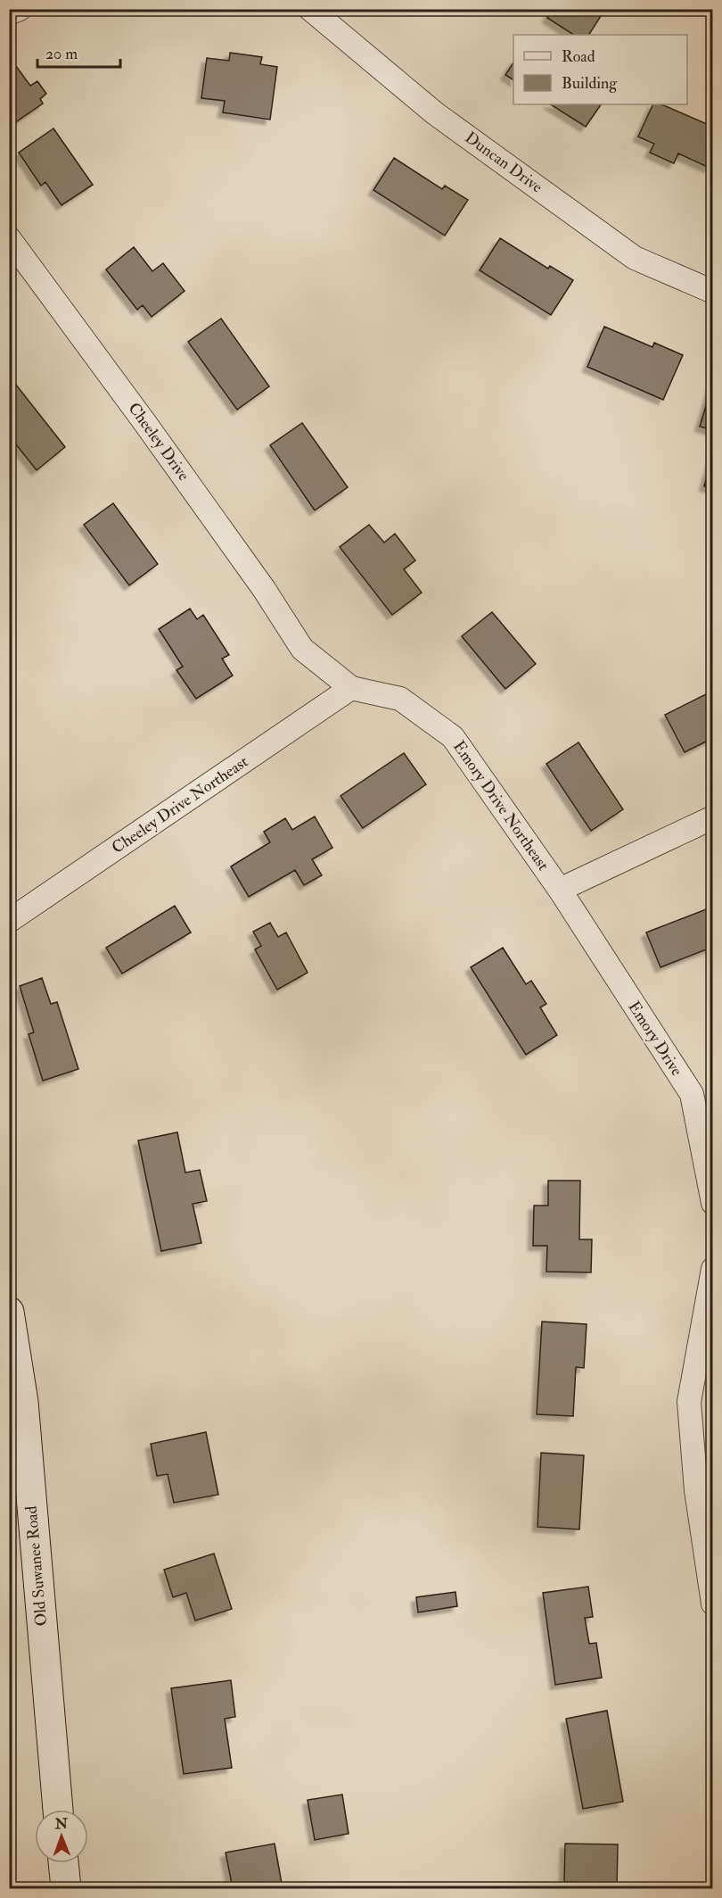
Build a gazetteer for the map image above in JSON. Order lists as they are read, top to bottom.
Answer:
{
  "streets": {
    "street": [
      "Duncan Drive",
      "Cheeley Drive",
      "Cheeley Drive Northeast",
      "Emory Drive Northeast",
      "Emory Drive",
      "Old Suwanee Road"
    ]
  },
  "crossings": [
    ["Cheeley Drive", "Cheeley Drive Northeast"],
    ["Cheeley Drive", "Emory Drive Northeast"],
    ["Cheeley Drive Northeast", "Emory Drive Northeast"],
    ["Emory Drive Northeast", "Emory Drive"]
  ],
  "legend": ["Road", "Building"],
  "scale_bar": "20 m",
  "north": "top"
}
